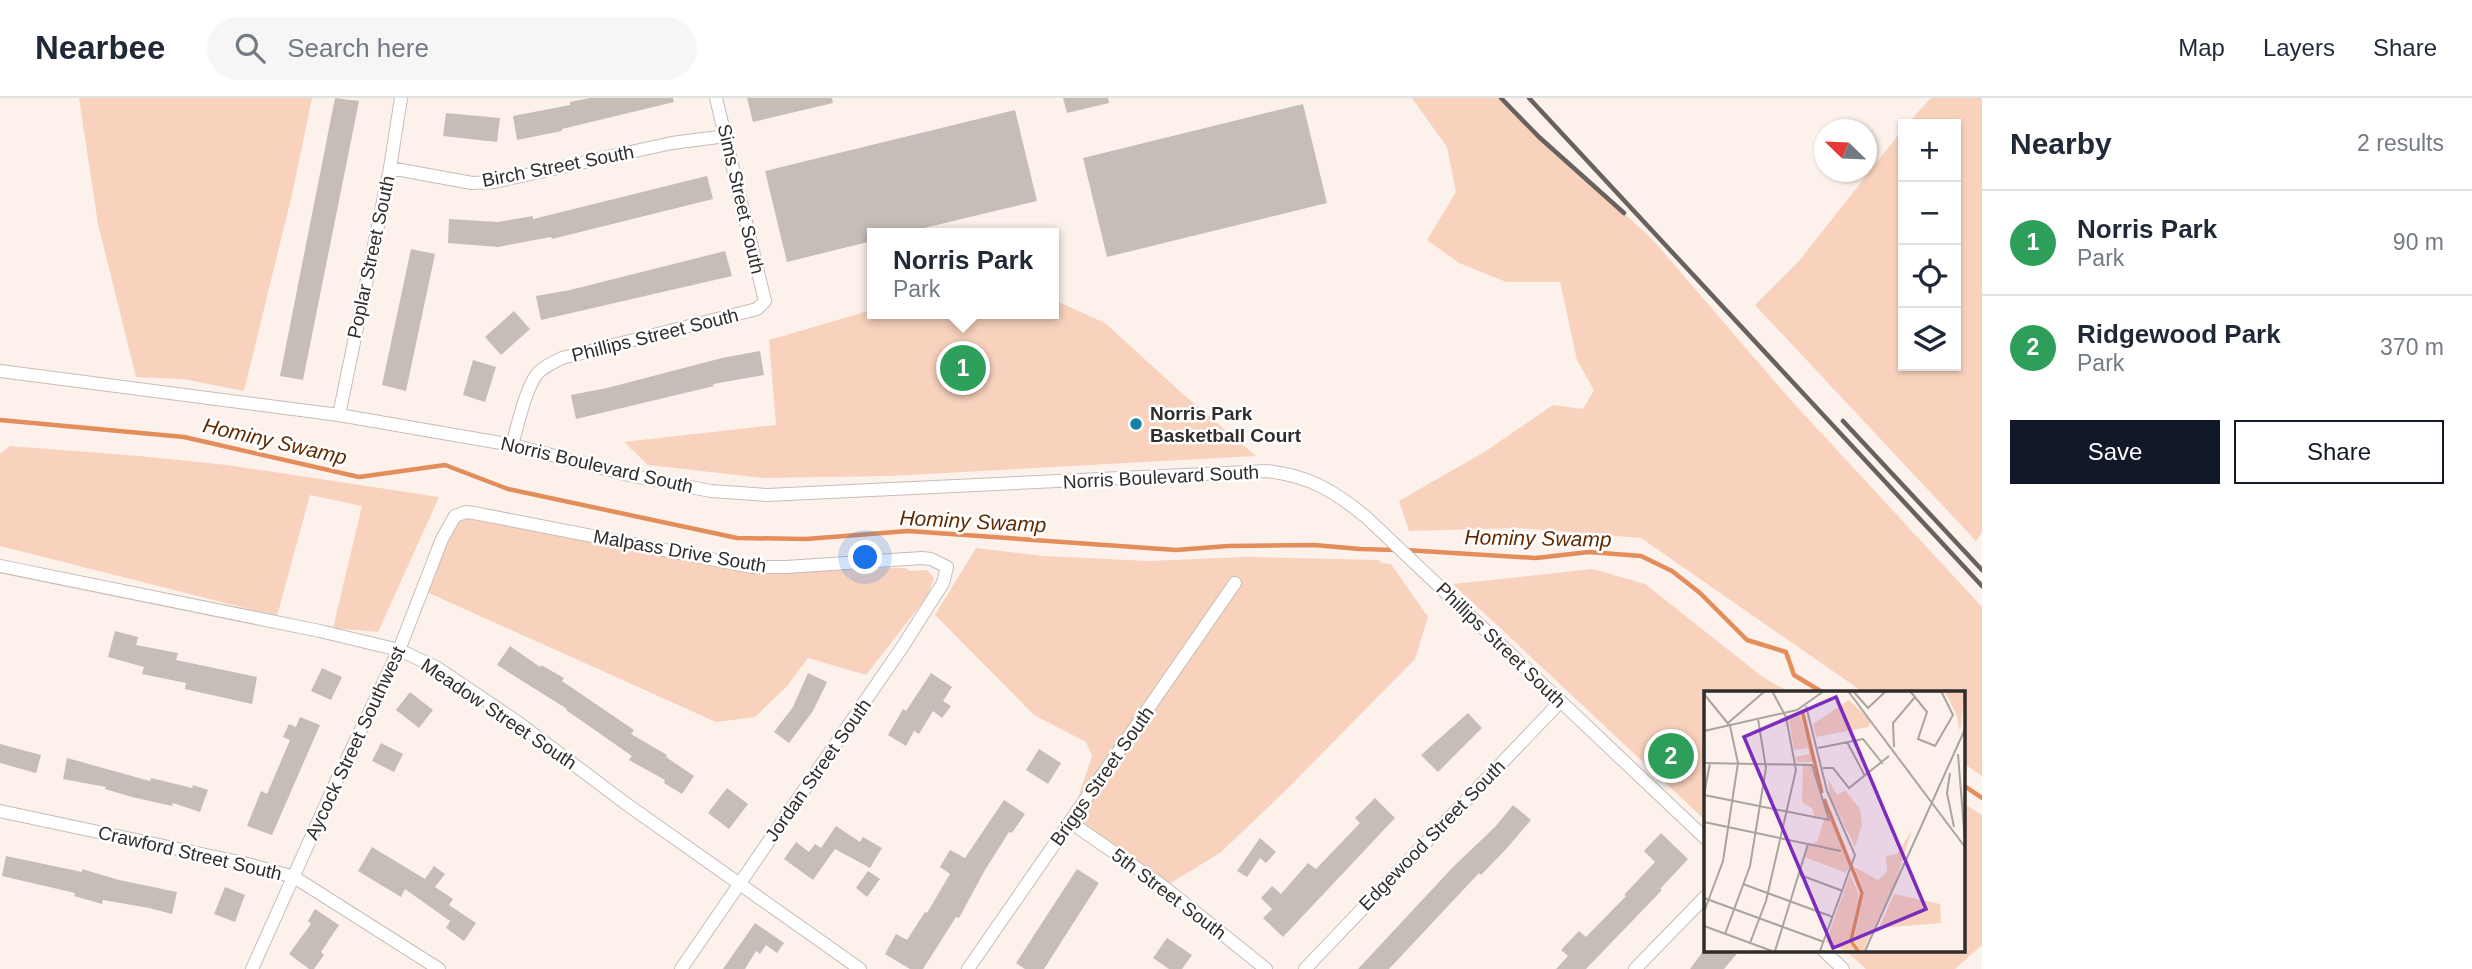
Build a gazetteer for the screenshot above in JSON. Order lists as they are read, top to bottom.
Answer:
{
  "streets": {
    "street": [
      "Birch Street South",
      "Sims Street South",
      "Poplar Street South",
      "Phillips Street South",
      "Norris Boulevard South",
      "Malpass Drive South",
      "Meadow Street South",
      "Aycock Street Southwest",
      "Jordan Street South",
      "Briggs Street South",
      "Edgewood Street South",
      "Crawford Street South",
      "5th Street South"
    ]
  },
  "crossings": [
    ["Birch Street South", "Sims Street South"],
    ["Birch Street South", "Poplar Street South"],
    ["Sims Street South", "Phillips Street South"],
    ["Poplar Street South", "Norris Boulevard South"],
    ["Phillips Street South", "Norris Boulevard South"],
    ["Phillips Street South", "Edgewood Street South"],
    ["Malpass Drive South", "Aycock Street Southwest"],
    ["Malpass Drive South", "Jordan Street South"],
    ["Meadow Street South", "Aycock Street Southwest"],
    ["Meadow Street South", "Jordan Street South"],
    ["Aycock Street Southwest", "Crawford Street South"],
    ["Briggs Street South", "5th Street South"]
  ],
  "water": ["Hominy Swamp"],
  "places": ["Norris Park Basketball Court"],
  "north": "top left",
  "page": {
    "header": "Nearbee",
    "search": "Search here",
    "nav": ["Map", "Layers", "Share"],
    "heading": ["Nearby", "2 results"],
    "map_buttons": ["+", "−"],
    "list": [
      {
        "mark": "1",
        "name": "Norris Park",
        "note": "Park",
        "value": "90 m"
      },
      {
        "mark": "2",
        "name": "Ridgewood Park",
        "note": "Park",
        "value": "370 m"
      }
    ],
    "popup": ["Norris Park", "Park"],
    "pins": ["1", "2"],
    "buttons": ["Save", "Share"]
  }
}
